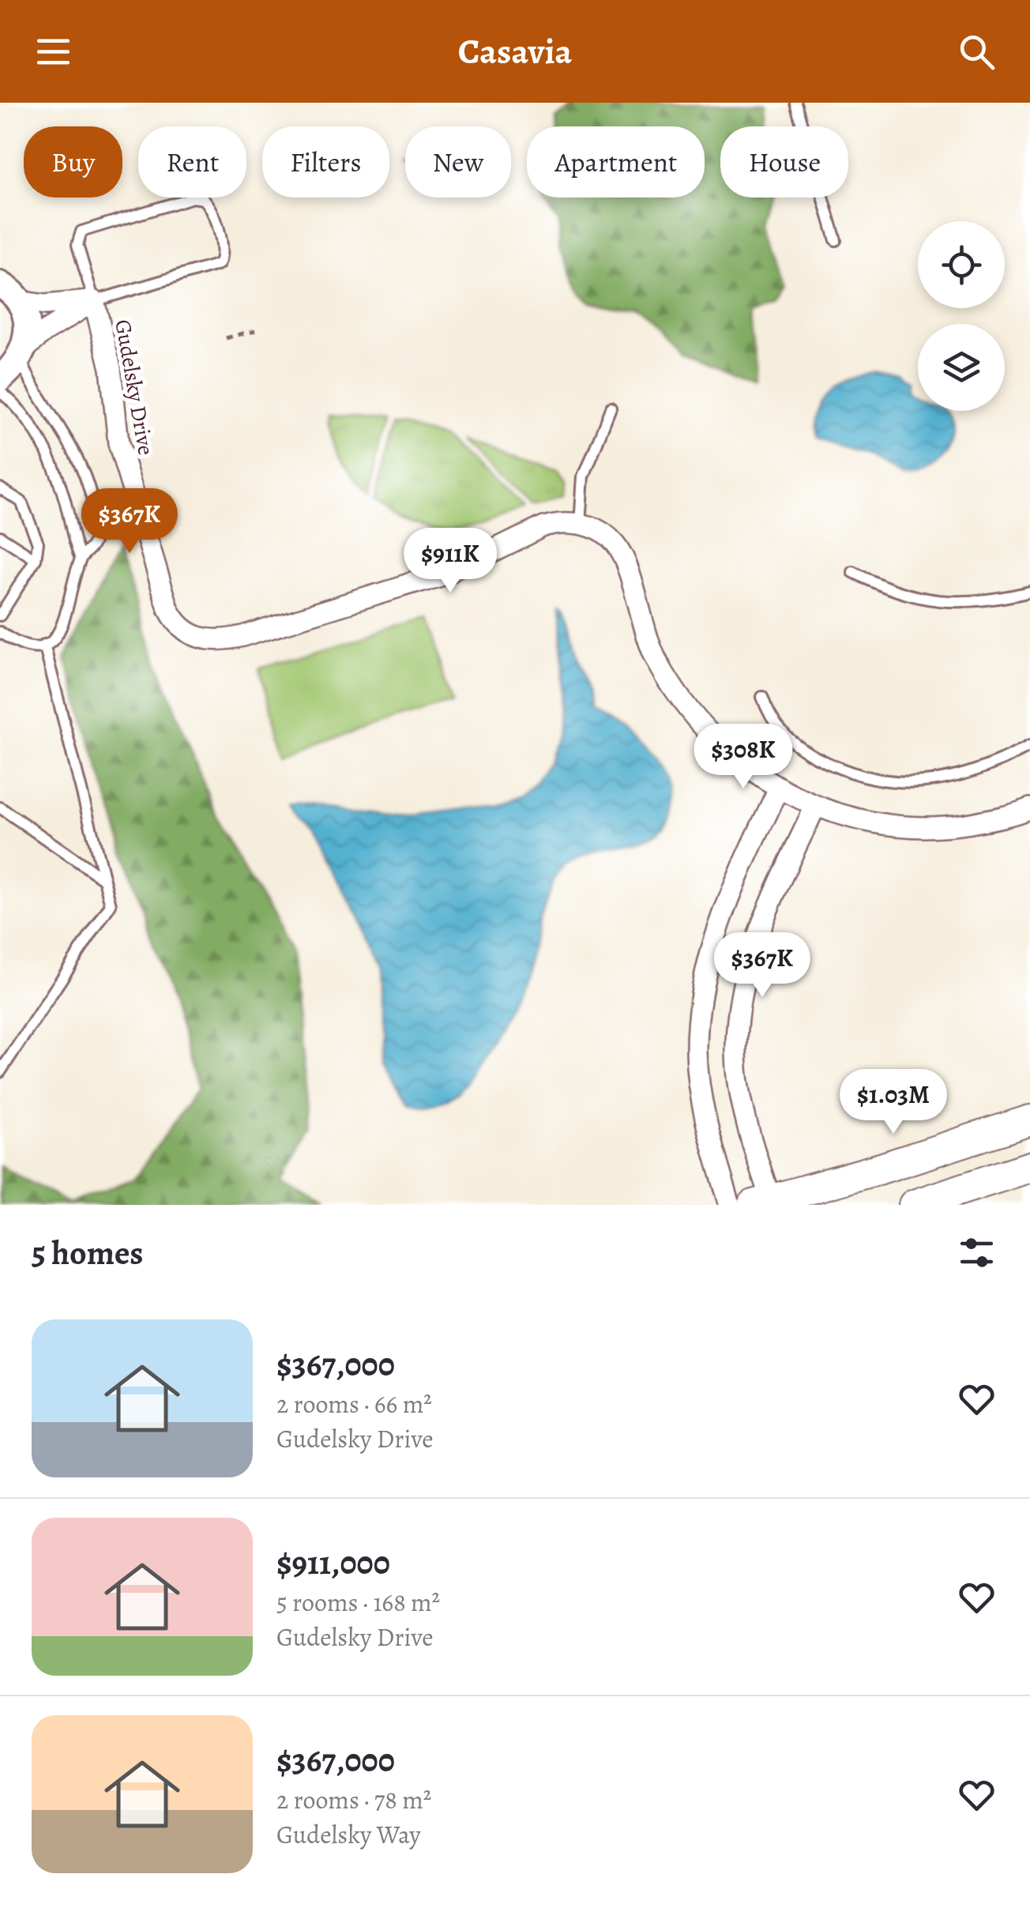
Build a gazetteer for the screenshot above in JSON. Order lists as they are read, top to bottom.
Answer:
{
  "streets": {
    "street": ["Gudelsky Drive"]
  },
  "page": {
    "header": "Casavia",
    "chip": [
      "Buy",
      "Rent",
      "Filters",
      "New",
      "Apartment",
      "House"
    ],
    "price": [
      "$367K",
      "$911K",
      "$308K",
      "$367K",
      "$1.03M"
    ],
    "heading": "5 homes",
    "list": [
      {
        "name": "$367,000",
        "note": "2 rooms · 66 m² · Gudelsky Drive"
      },
      {
        "name": "$911,000",
        "note": "5 rooms · 168 m² · Gudelsky Drive"
      },
      {
        "name": "$367,000",
        "note": "2 rooms · 78 m² · Gudelsky Way"
      }
    ]
  }
}
